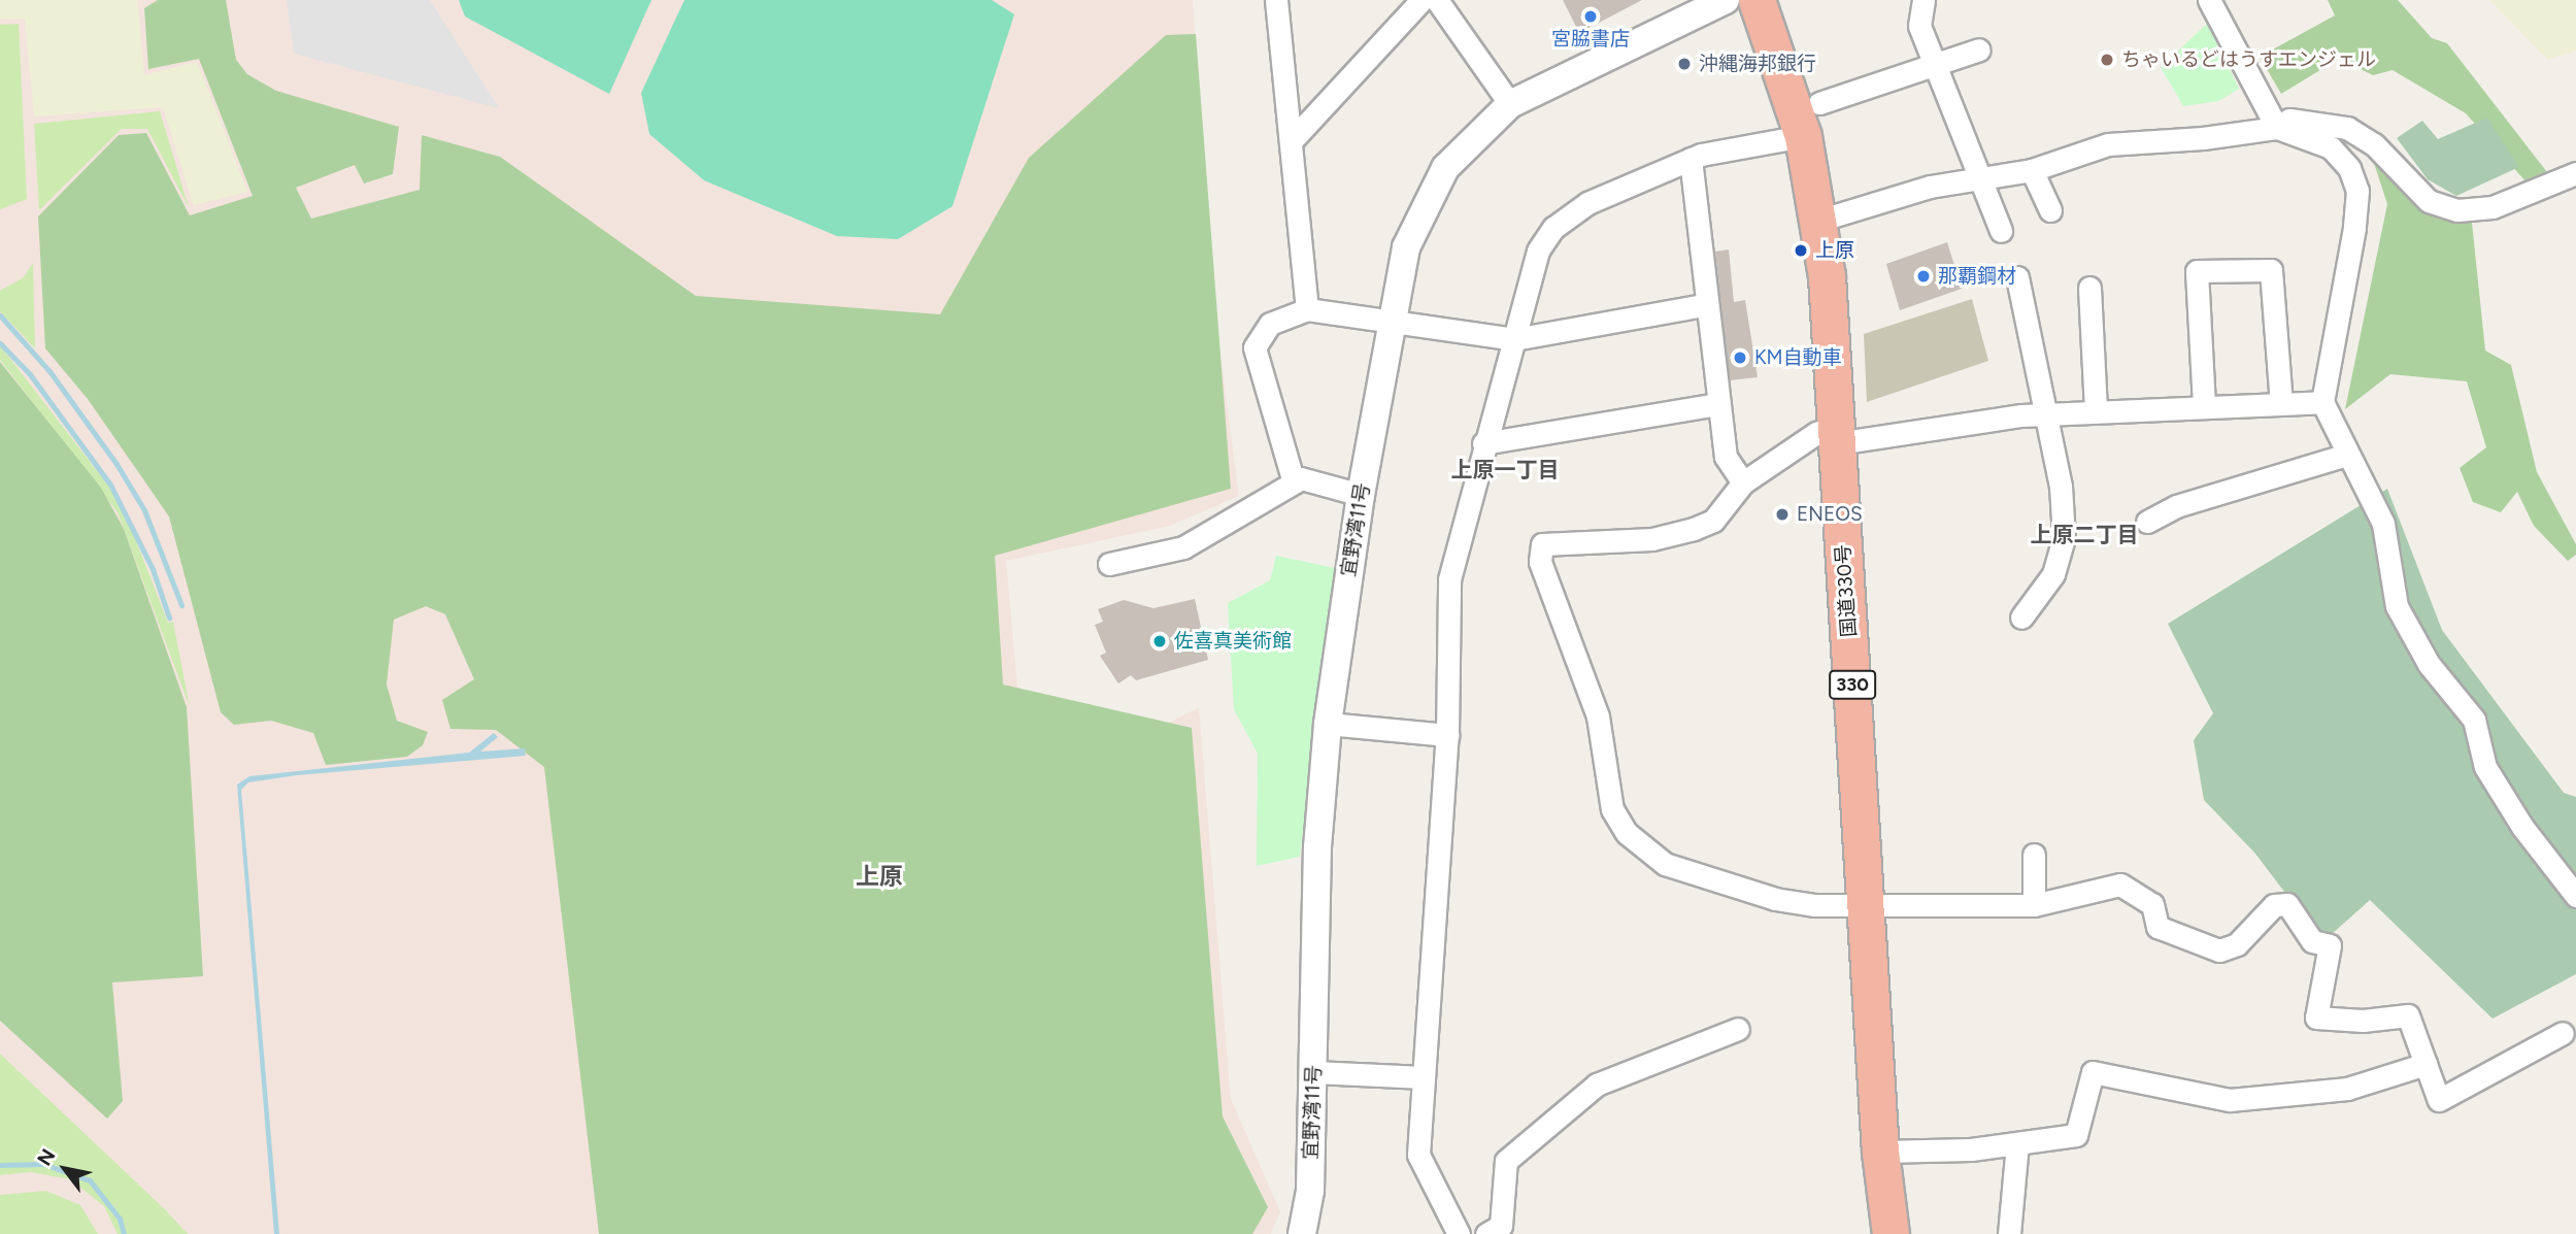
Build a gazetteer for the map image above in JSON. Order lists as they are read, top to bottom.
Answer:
{
  "streets": {
    "highway": ["国道330号", "330"],
    "street": ["宜野湾11号"]
  },
  "districts": ["上原一丁目", "上原二丁目", "上原"],
  "places": [
    "宮脇書店",
    "ちゃいるどはうすエンジェル",
    "沖縄海邦銀行",
    "上原",
    "那覇鋼材",
    "KM自動車",
    "ENEOS",
    "佐喜真美術館"
  ],
  "north": "top left"
}
